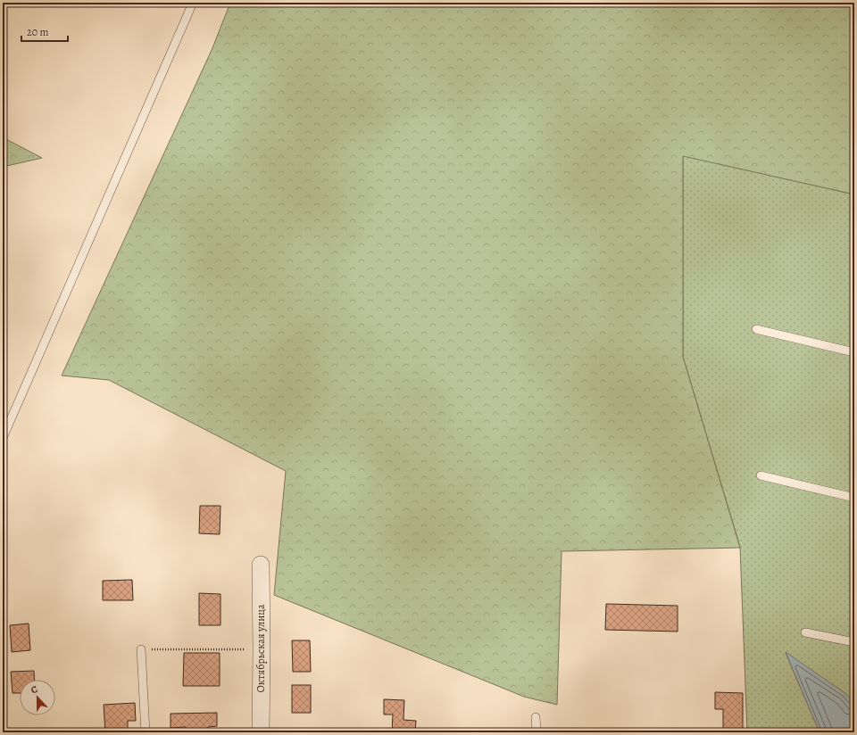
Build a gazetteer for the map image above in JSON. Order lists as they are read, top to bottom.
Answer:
{
  "streets": {
    "street": ["Октябрьская улица"]
  },
  "scale_bar": "20 m",
  "north": "top"
}
